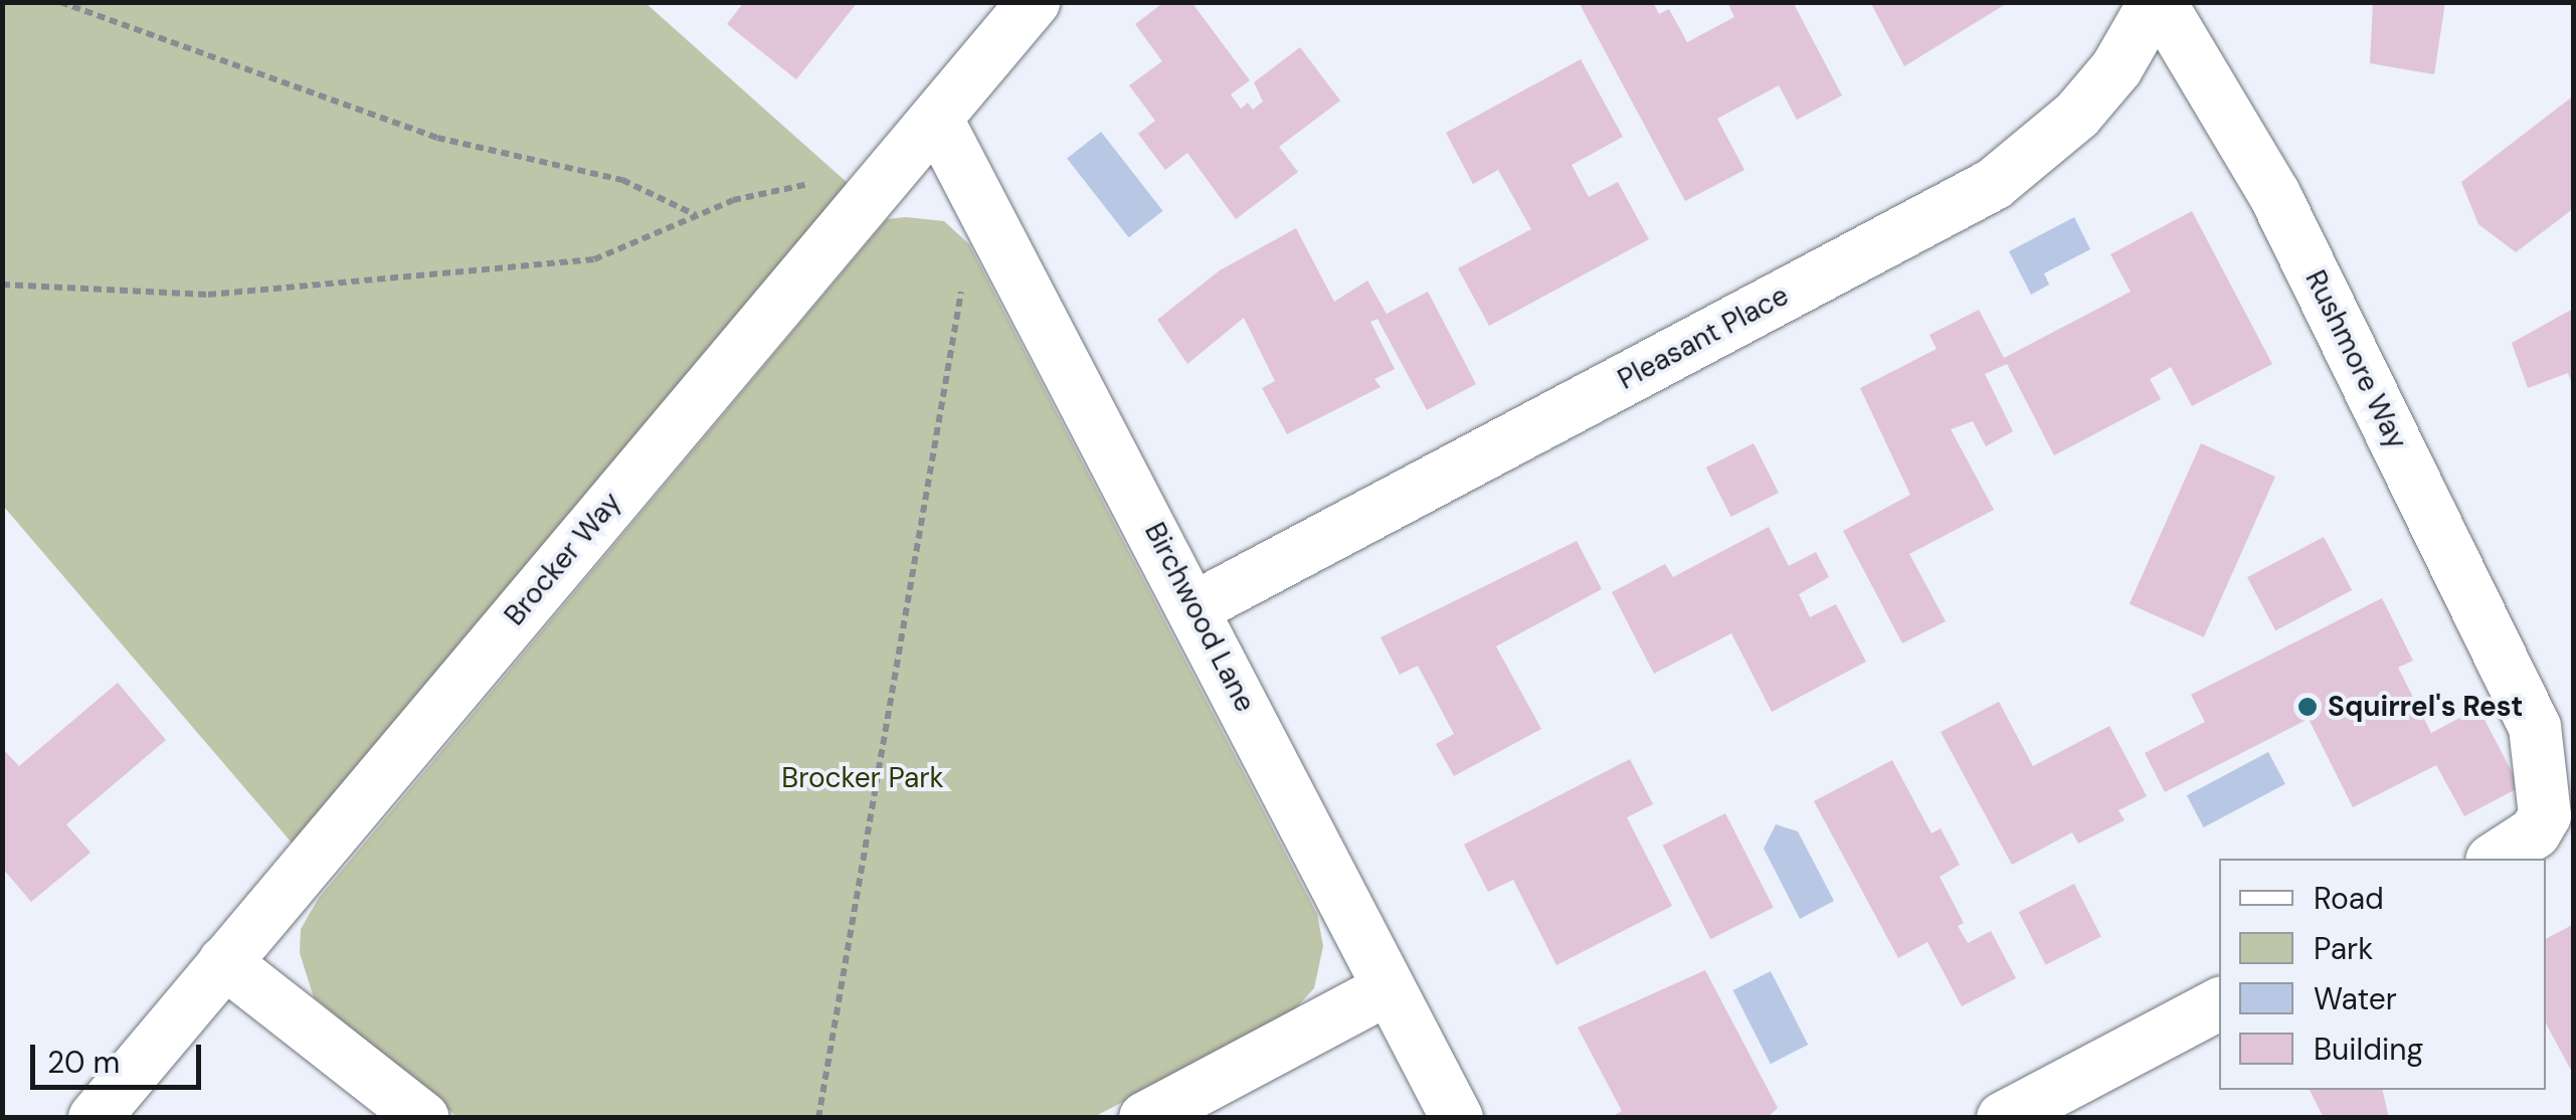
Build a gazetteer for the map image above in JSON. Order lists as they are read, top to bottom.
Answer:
{
  "streets": {
    "street": [
      "Pleasant Place",
      "Rushmore Way",
      "Brocker Way",
      "Birchwood Lane"
    ]
  },
  "crossings": [
    ["Pleasant Place", "Rushmore Way"],
    ["Pleasant Place", "Birchwood Lane"],
    ["Brocker Way", "Birchwood Lane"]
  ],
  "parks": ["Brocker Park"],
  "places": ["Squirrel's Rest"],
  "legend": [
    "Road",
    "Park",
    "Water",
    "Building"
  ],
  "scale_bar": "20 m"
}
